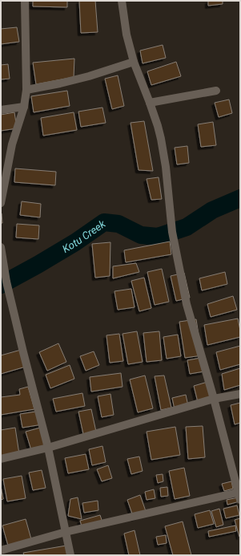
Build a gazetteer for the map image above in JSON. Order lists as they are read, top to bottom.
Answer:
{
  "water": ["Kotu Creek"]
}
